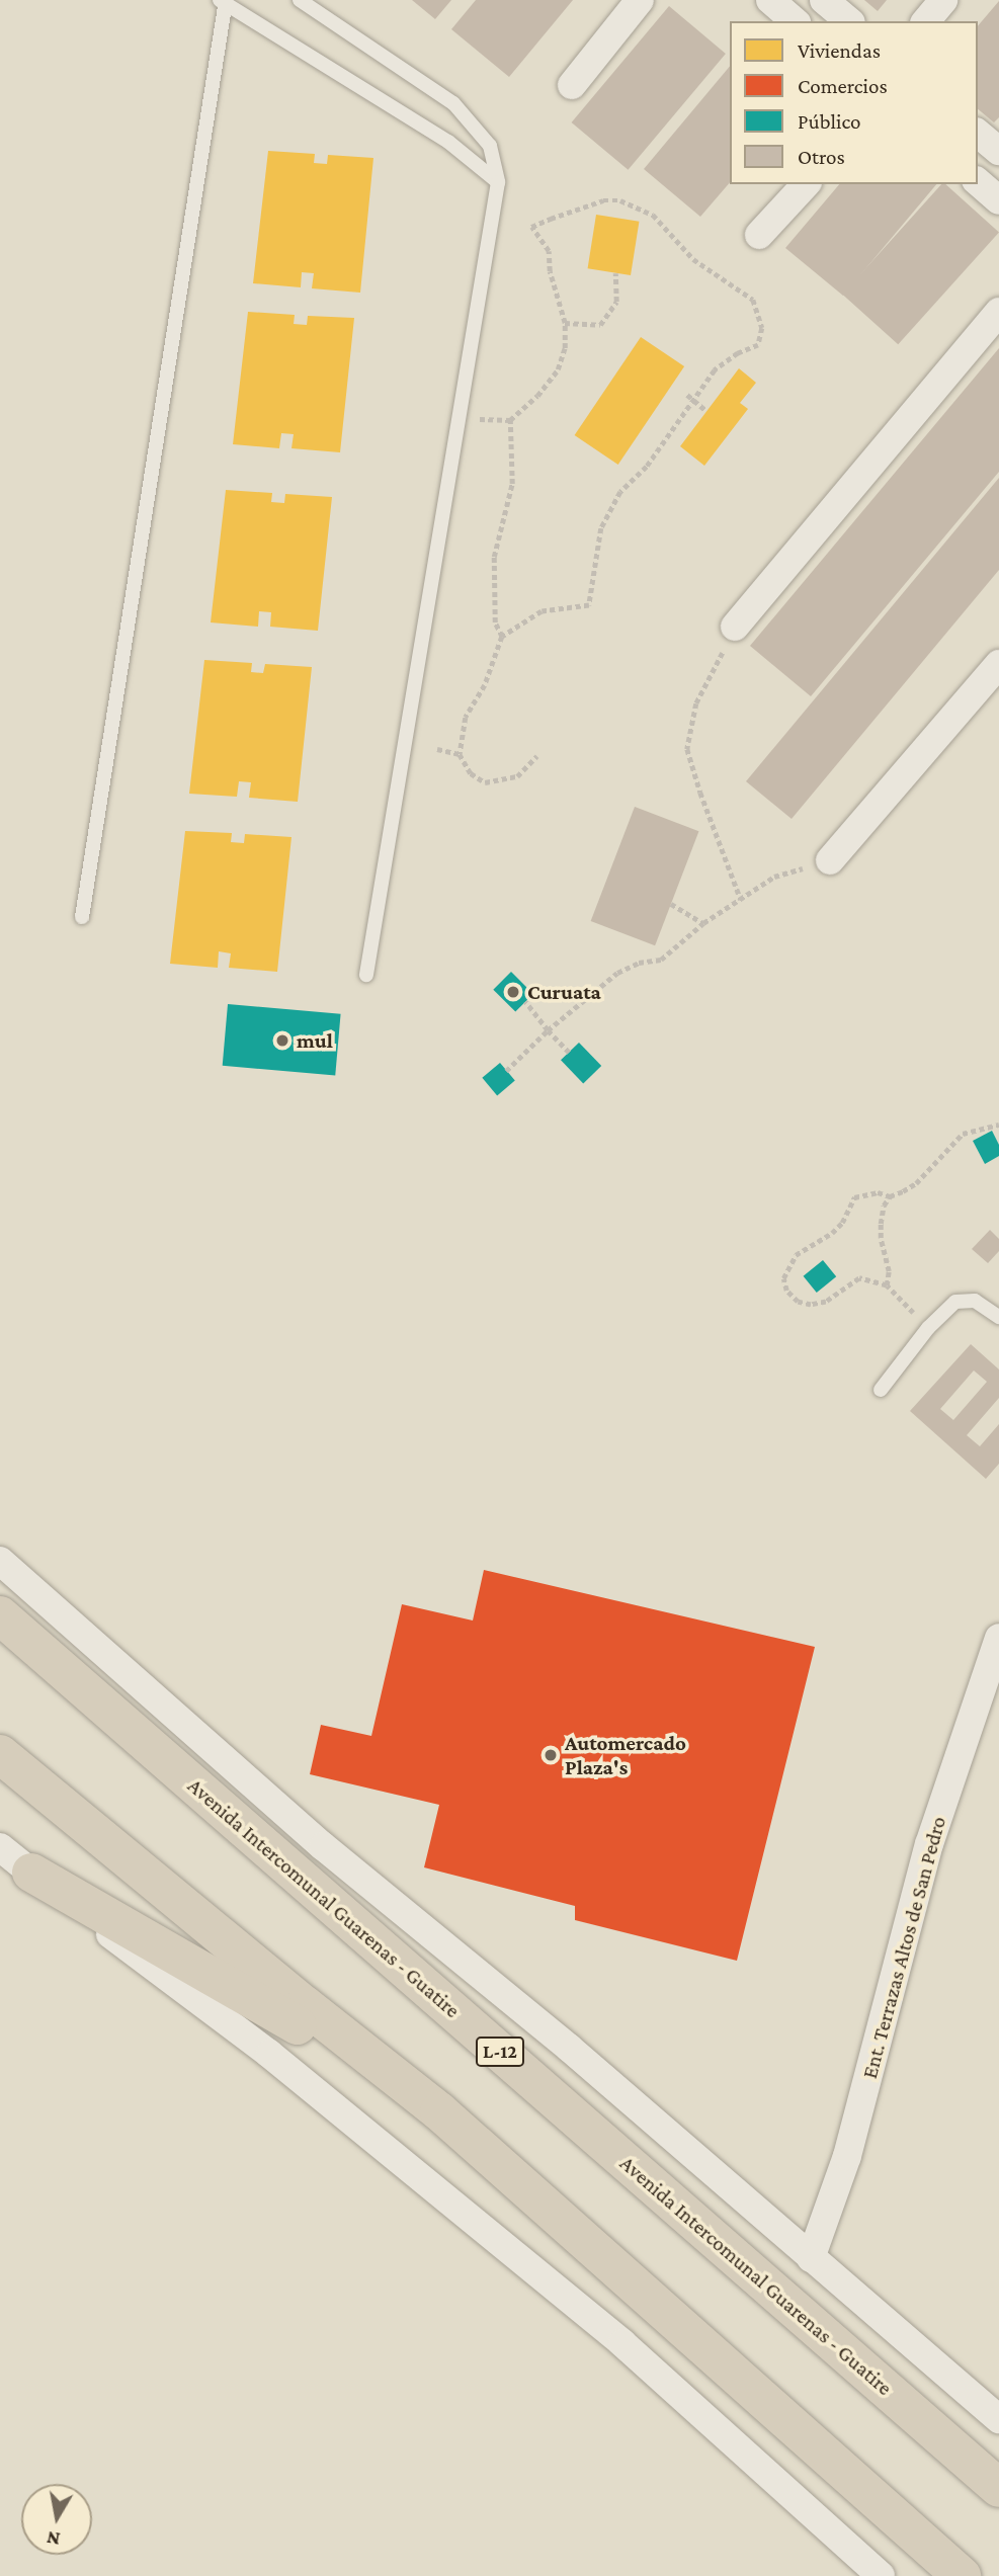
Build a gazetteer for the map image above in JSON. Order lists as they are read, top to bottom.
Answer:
{
  "streets": {
    "highway": ["Avenida Intercomunal Guarenas - Guatire", "L-12"],
    "street": ["Ent. Terrazas Altos de San Pedro"]
  },
  "crossings": [
    ["Avenida Intercomunal Guarenas - Guatire", "Ent. Terrazas Altos de San Pedro"]
  ],
  "places": ["Curuata", "mul", "Automercado Plaza's"],
  "legend": [
    "Viviendas",
    "Comercios",
    "Público",
    "Otros"
  ],
  "north": "bottom"
}
